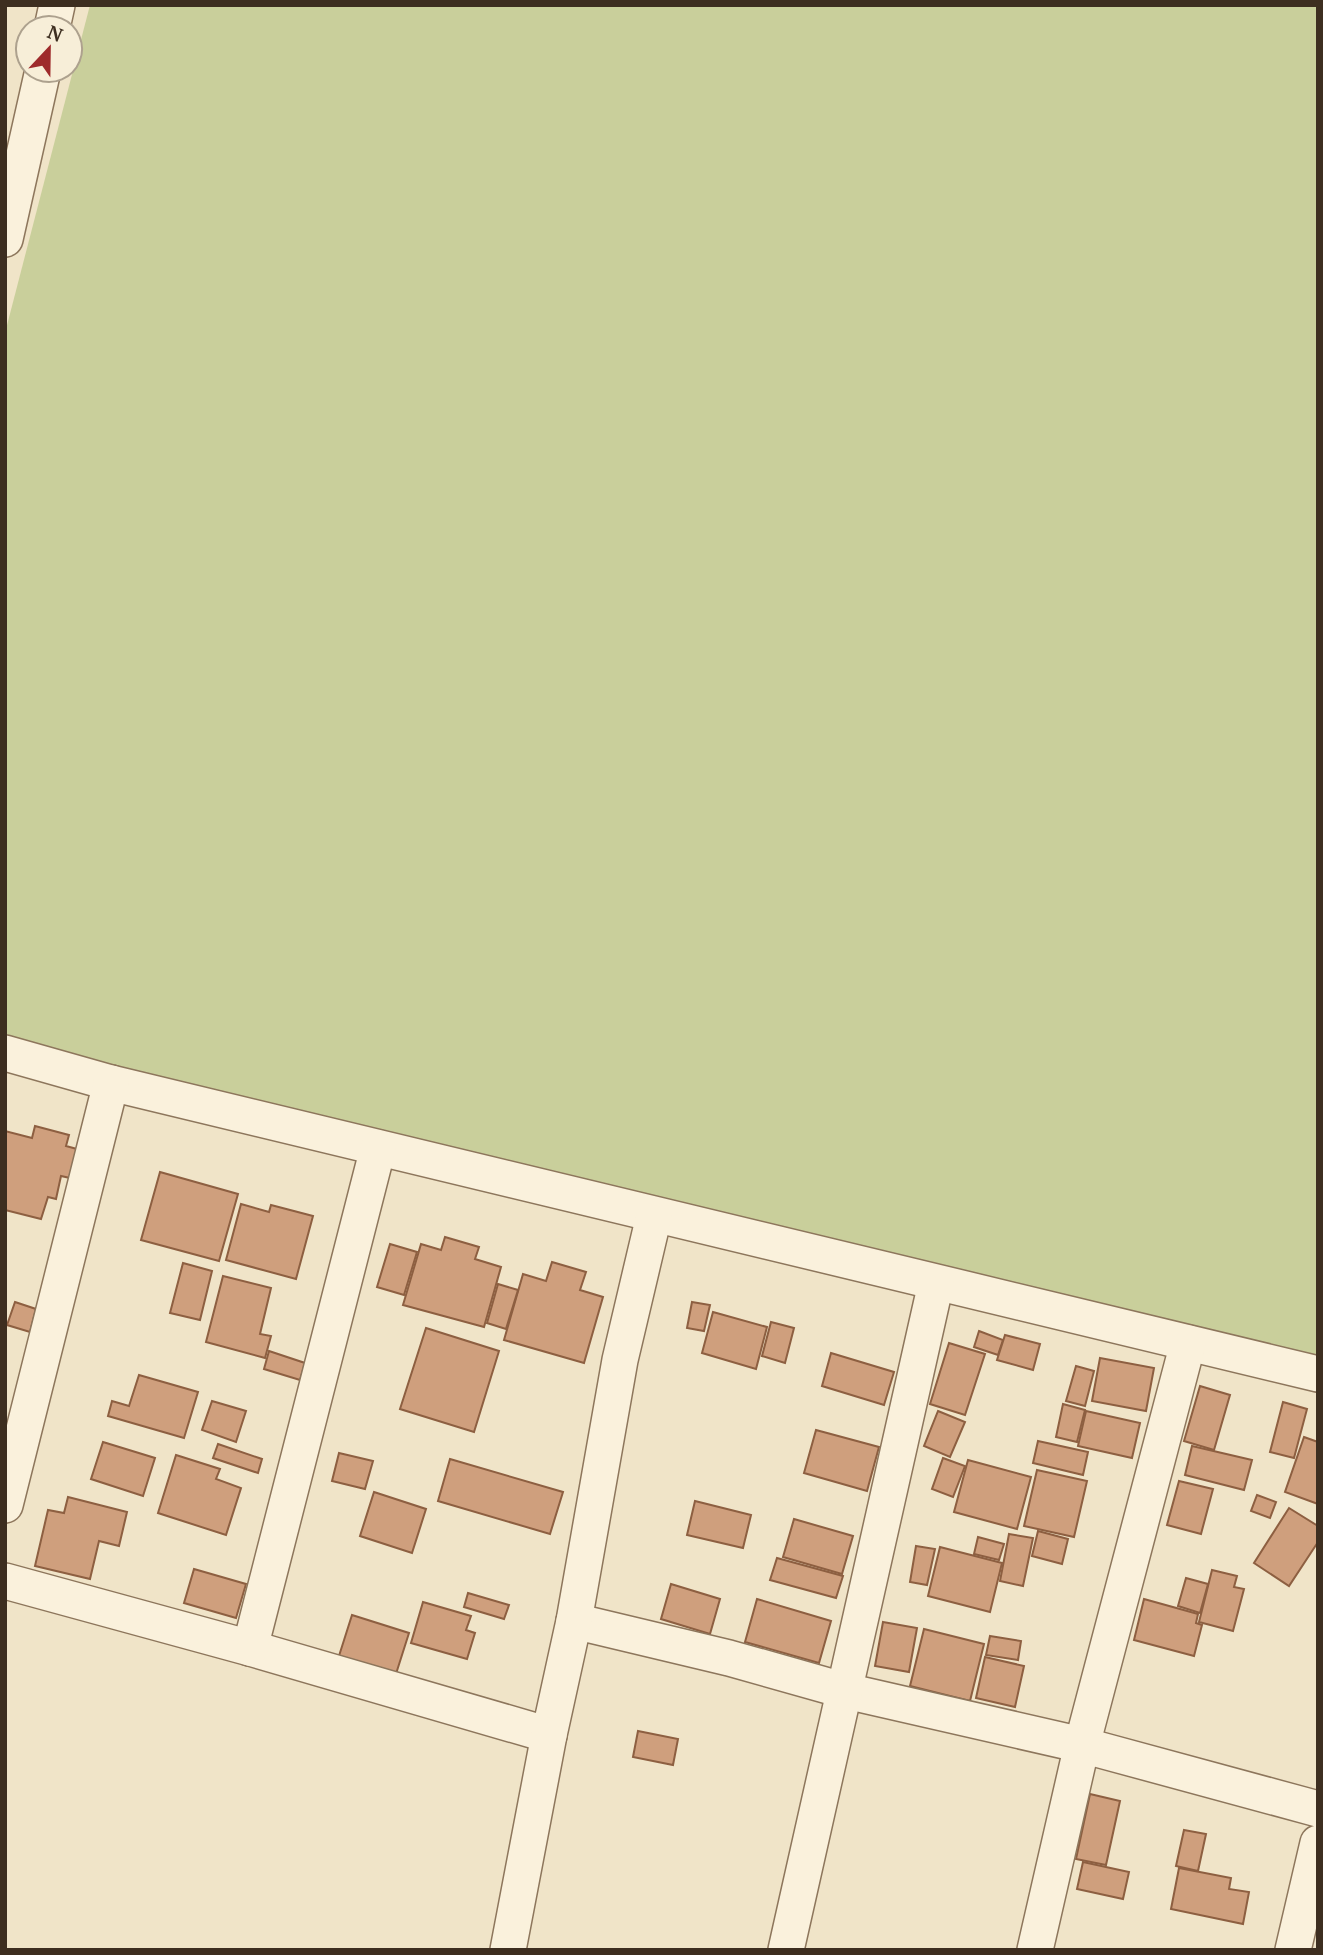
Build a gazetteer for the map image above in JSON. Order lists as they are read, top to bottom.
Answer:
{
  "north": "top"
}
